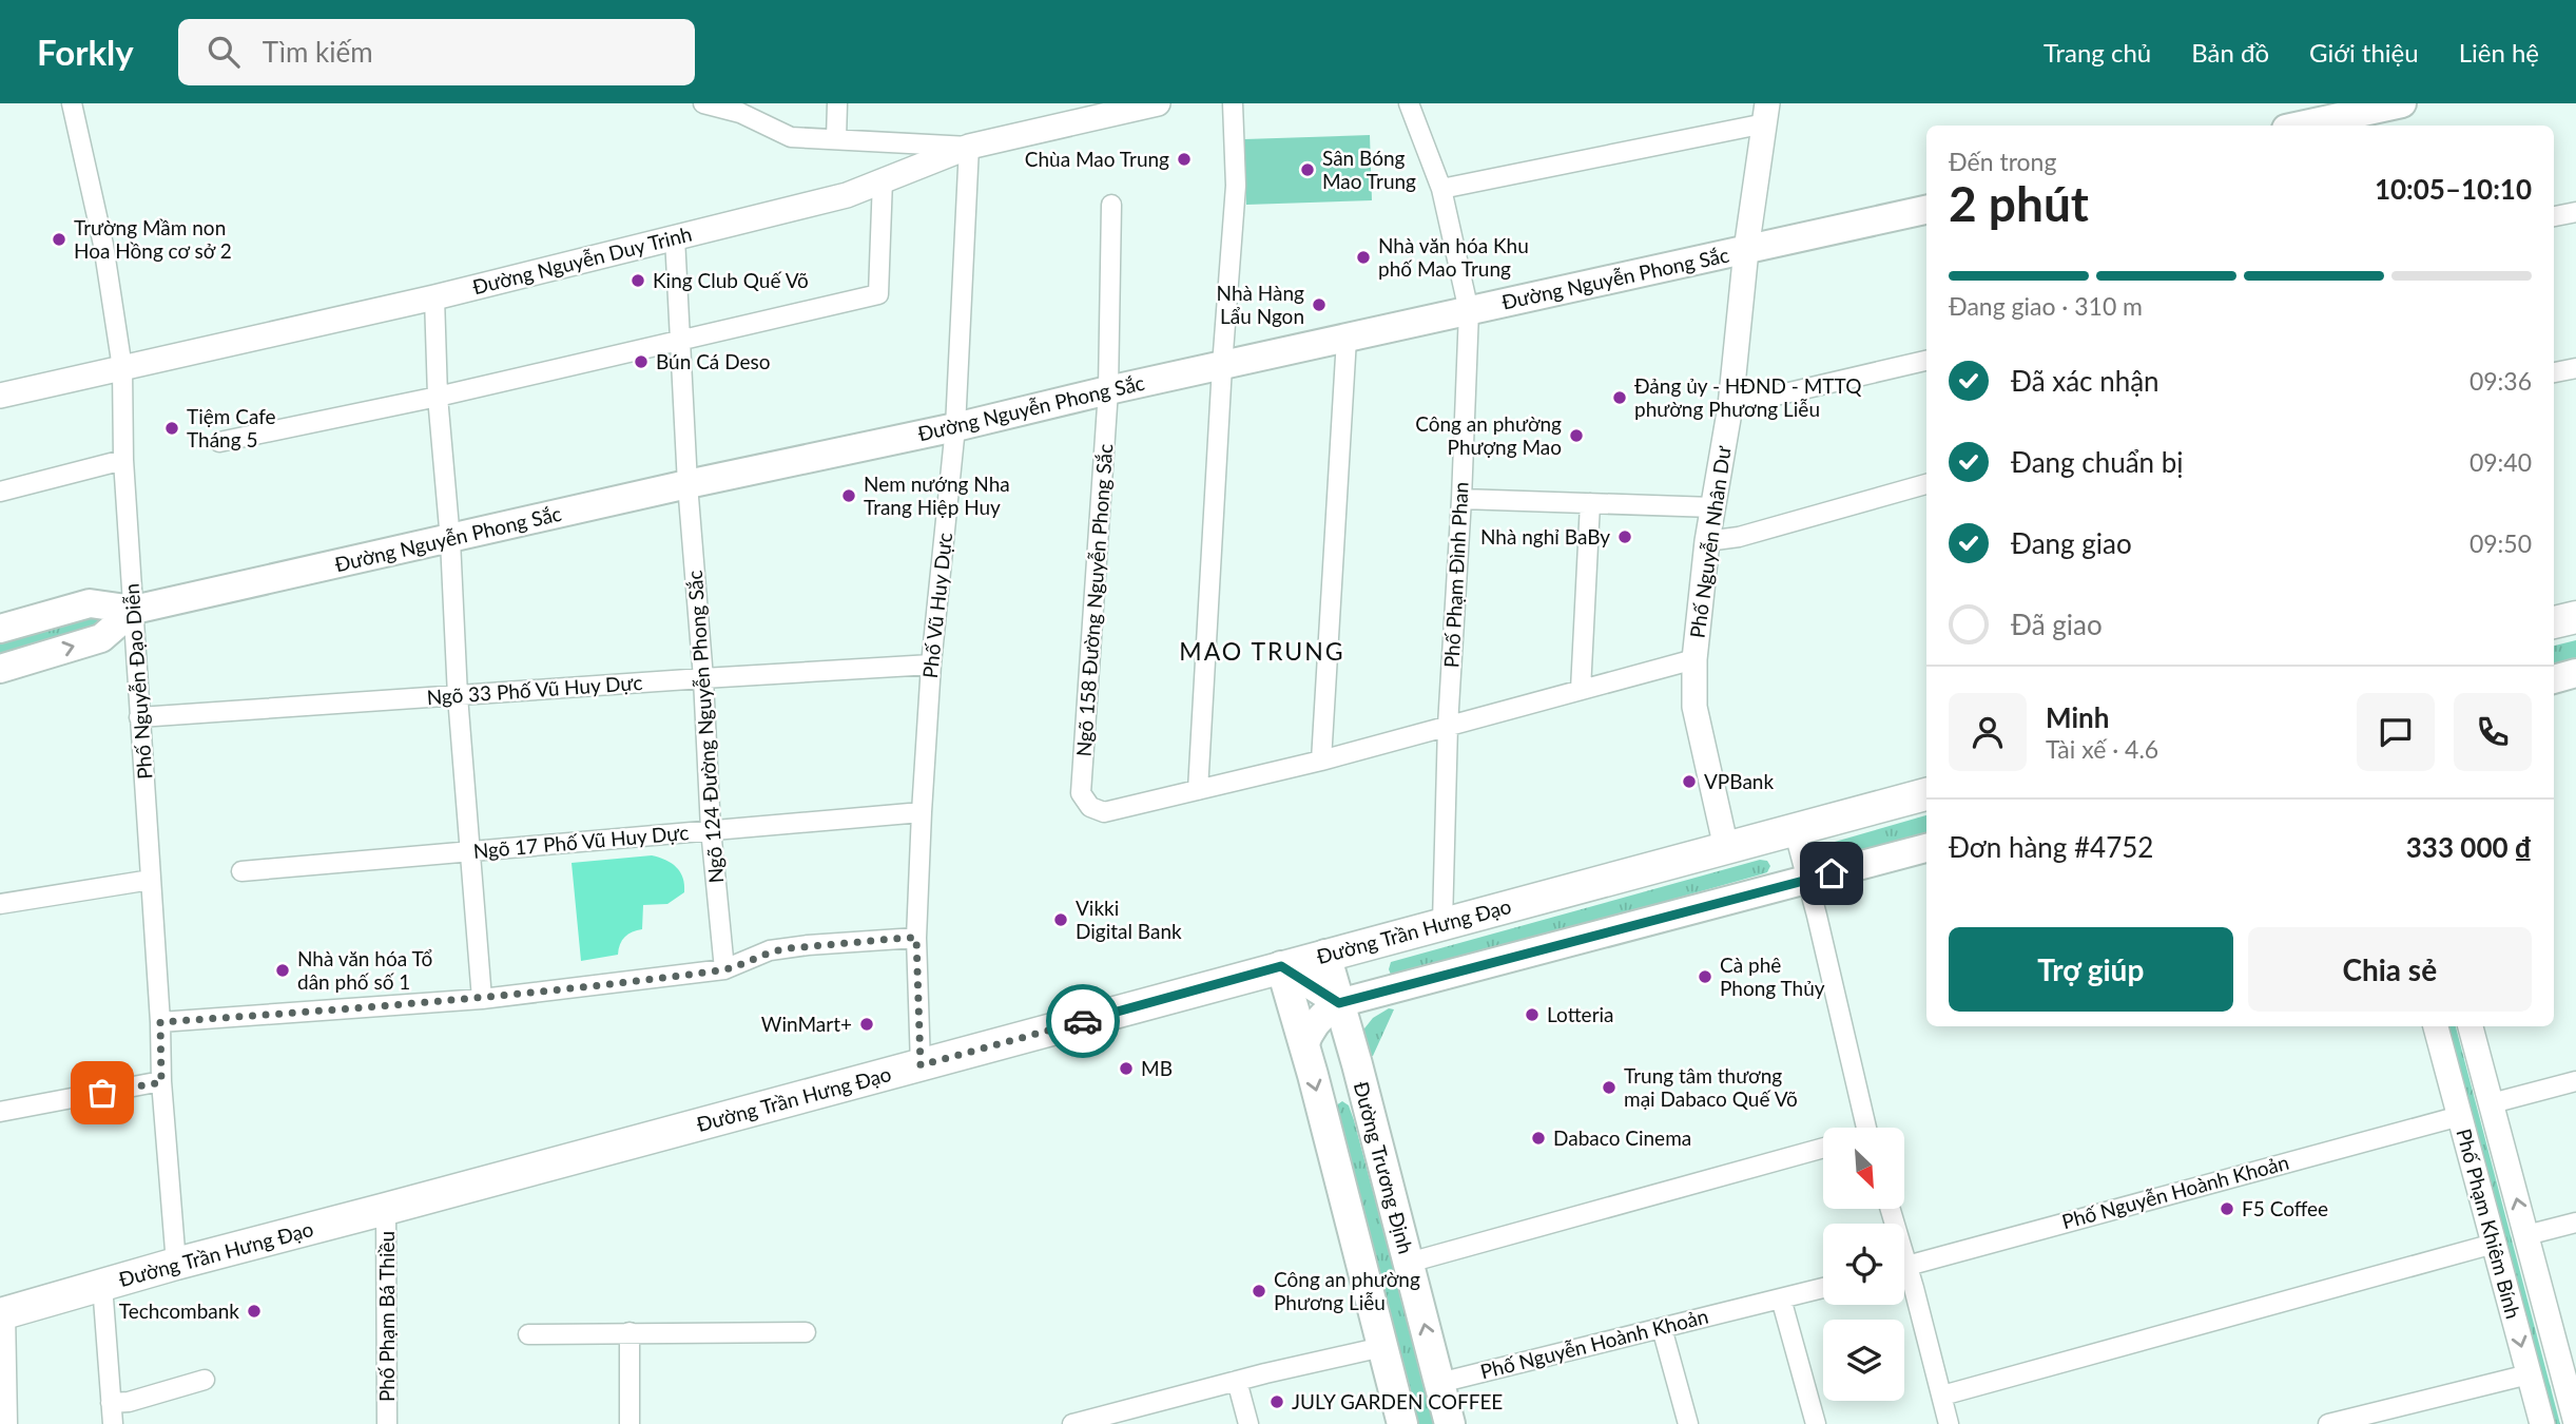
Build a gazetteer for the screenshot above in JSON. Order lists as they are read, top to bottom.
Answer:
{
  "streets": {
    "highway": ["Đường Trần Hưng Đạo"],
    "main road": ["Đường Nguyễn Phong Sắc", "Đường Trương Định"],
    "street": [
      "Đường Nguyễn Duy Trinh",
      "Phố Nguyễn Nhân Dư",
      "Phố Phạm Đình Phan",
      "Ngõ 158 Đường Nguyễn Phong Sắc",
      "Phố Vũ Huy Dực",
      "Phố Nguyễn Đạo Diễn",
      "Ngõ 33 Phố Vũ Huy Dực",
      "Ngõ 124 Đường Nguyễn Phong Sắc",
      "Ngõ 17 Phố Vũ Huy Dực",
      "Phố Nguyễn Hoành Khoản",
      "Phố Phạm Khiêm Bính",
      "Phố Phạm Bá Thiều"
    ]
  },
  "crossings": [
    ["Đường Nguyễn Duy Trinh", "Phố Vũ Huy Dực"],
    ["Đường Nguyễn Duy Trinh", "Phố Nguyễn Đạo Diễn"],
    ["Đường Nguyễn Duy Trinh", "Ngõ 124 Đường Nguyễn Phong Sắc"],
    ["Đường Nguyễn Phong Sắc", "Phố Nguyễn Nhân Dư"],
    ["Đường Nguyễn Phong Sắc", "Phố Phạm Đình Phan"],
    ["Đường Nguyễn Phong Sắc", "Ngõ 158 Đường Nguyễn Phong Sắc"],
    ["Đường Nguyễn Phong Sắc", "Phố Vũ Huy Dực"],
    ["Đường Nguyễn Phong Sắc", "Phố Nguyễn Đạo Diễn"],
    ["Đường Nguyễn Phong Sắc", "Ngõ 124 Đường Nguyễn Phong Sắc"],
    ["Phố Nguyễn Nhân Dư", "Đường Trần Hưng Đạo"],
    ["Phố Phạm Đình Phan", "Đường Trần Hưng Đạo"],
    ["Phố Vũ Huy Dực", "Ngõ 33 Phố Vũ Huy Dực"],
    ["Phố Vũ Huy Dực", "Ngõ 17 Phố Vũ Huy Dực"],
    ["Phố Vũ Huy Dực", "Đường Trần Hưng Đạo"],
    ["Phố Nguyễn Đạo Diễn", "Ngõ 33 Phố Vũ Huy Dực"],
    ["Phố Nguyễn Đạo Diễn", "Đường Trần Hưng Đạo"],
    ["Ngõ 33 Phố Vũ Huy Dực", "Ngõ 124 Đường Nguyễn Phong Sắc"],
    ["Ngõ 124 Đường Nguyễn Phong Sắc", "Ngõ 17 Phố Vũ Huy Dực"],
    ["Đường Trần Hưng Đạo", "Đường Trương Định"],
    ["Đường Trần Hưng Đạo", "Phố Phạm Bá Thiều"],
    ["Đường Trương Định", "Phố Nguyễn Hoành Khoản"],
    ["Phố Nguyễn Hoành Khoản", "Phố Phạm Khiêm Bính"]
  ],
  "districts": ["MAO TRUNG"],
  "places": [
    "Chùa Mao Trung",
    "Sân Bóng Mao Trung",
    "Trường Mầm non Hoa Hồng cơ sở 2",
    "Nhà văn hóa Khu phố Mao Trung",
    "King Club Quế Võ",
    "Nhà Hàng Lẩu Ngon",
    "Bún Cá Deso",
    "Đảng ủy - HĐND - MTTQ phường Phương Liễu",
    "Tiệm Cafe Tháng 5",
    "Công an phường Phượng Mao",
    "Nem nướng Nha Trang Hiệp Huy",
    "Nhà nghỉ BaBy",
    "VPBank",
    "Vikki Digital Bank",
    "Nhà văn hóa Tổ dân phố số 1",
    "Cà phê Phong Thủy",
    "Lotteria",
    "WinMart+",
    "MB",
    "Trung tâm thương mại Dabaco Quế Võ",
    "Dabaco Cinema",
    "F5 Coffee",
    "Công an phường Phương Liễu",
    "Techcombank",
    "JULY GARDEN COFFEE"
  ],
  "north": "bottom right",
  "page": {
    "header": "Forkly",
    "search": "Tìm kiếm",
    "nav": [
      "Trang chủ",
      "Bản đồ",
      "Giới thiệu",
      "Liên hệ"
    ],
    "heading": ["2 phút", "Đến trong", "10:05–10:10"],
    "panel": [
      "Minh",
      "Tài xế · 4.6",
      "Đơn hàng #4752",
      "333 000 ₫"
    ],
    "bar": "Đang giao · 310 m",
    "list": [
      ["Đã xác nhận", "09:36"],
      ["Đang chuẩn bị", "09:40"],
      ["Đang giao", "09:50"],
      "Đã giao"
    ],
    "buttons": ["Trợ giúp", "Chia sẻ"]
  }
}
